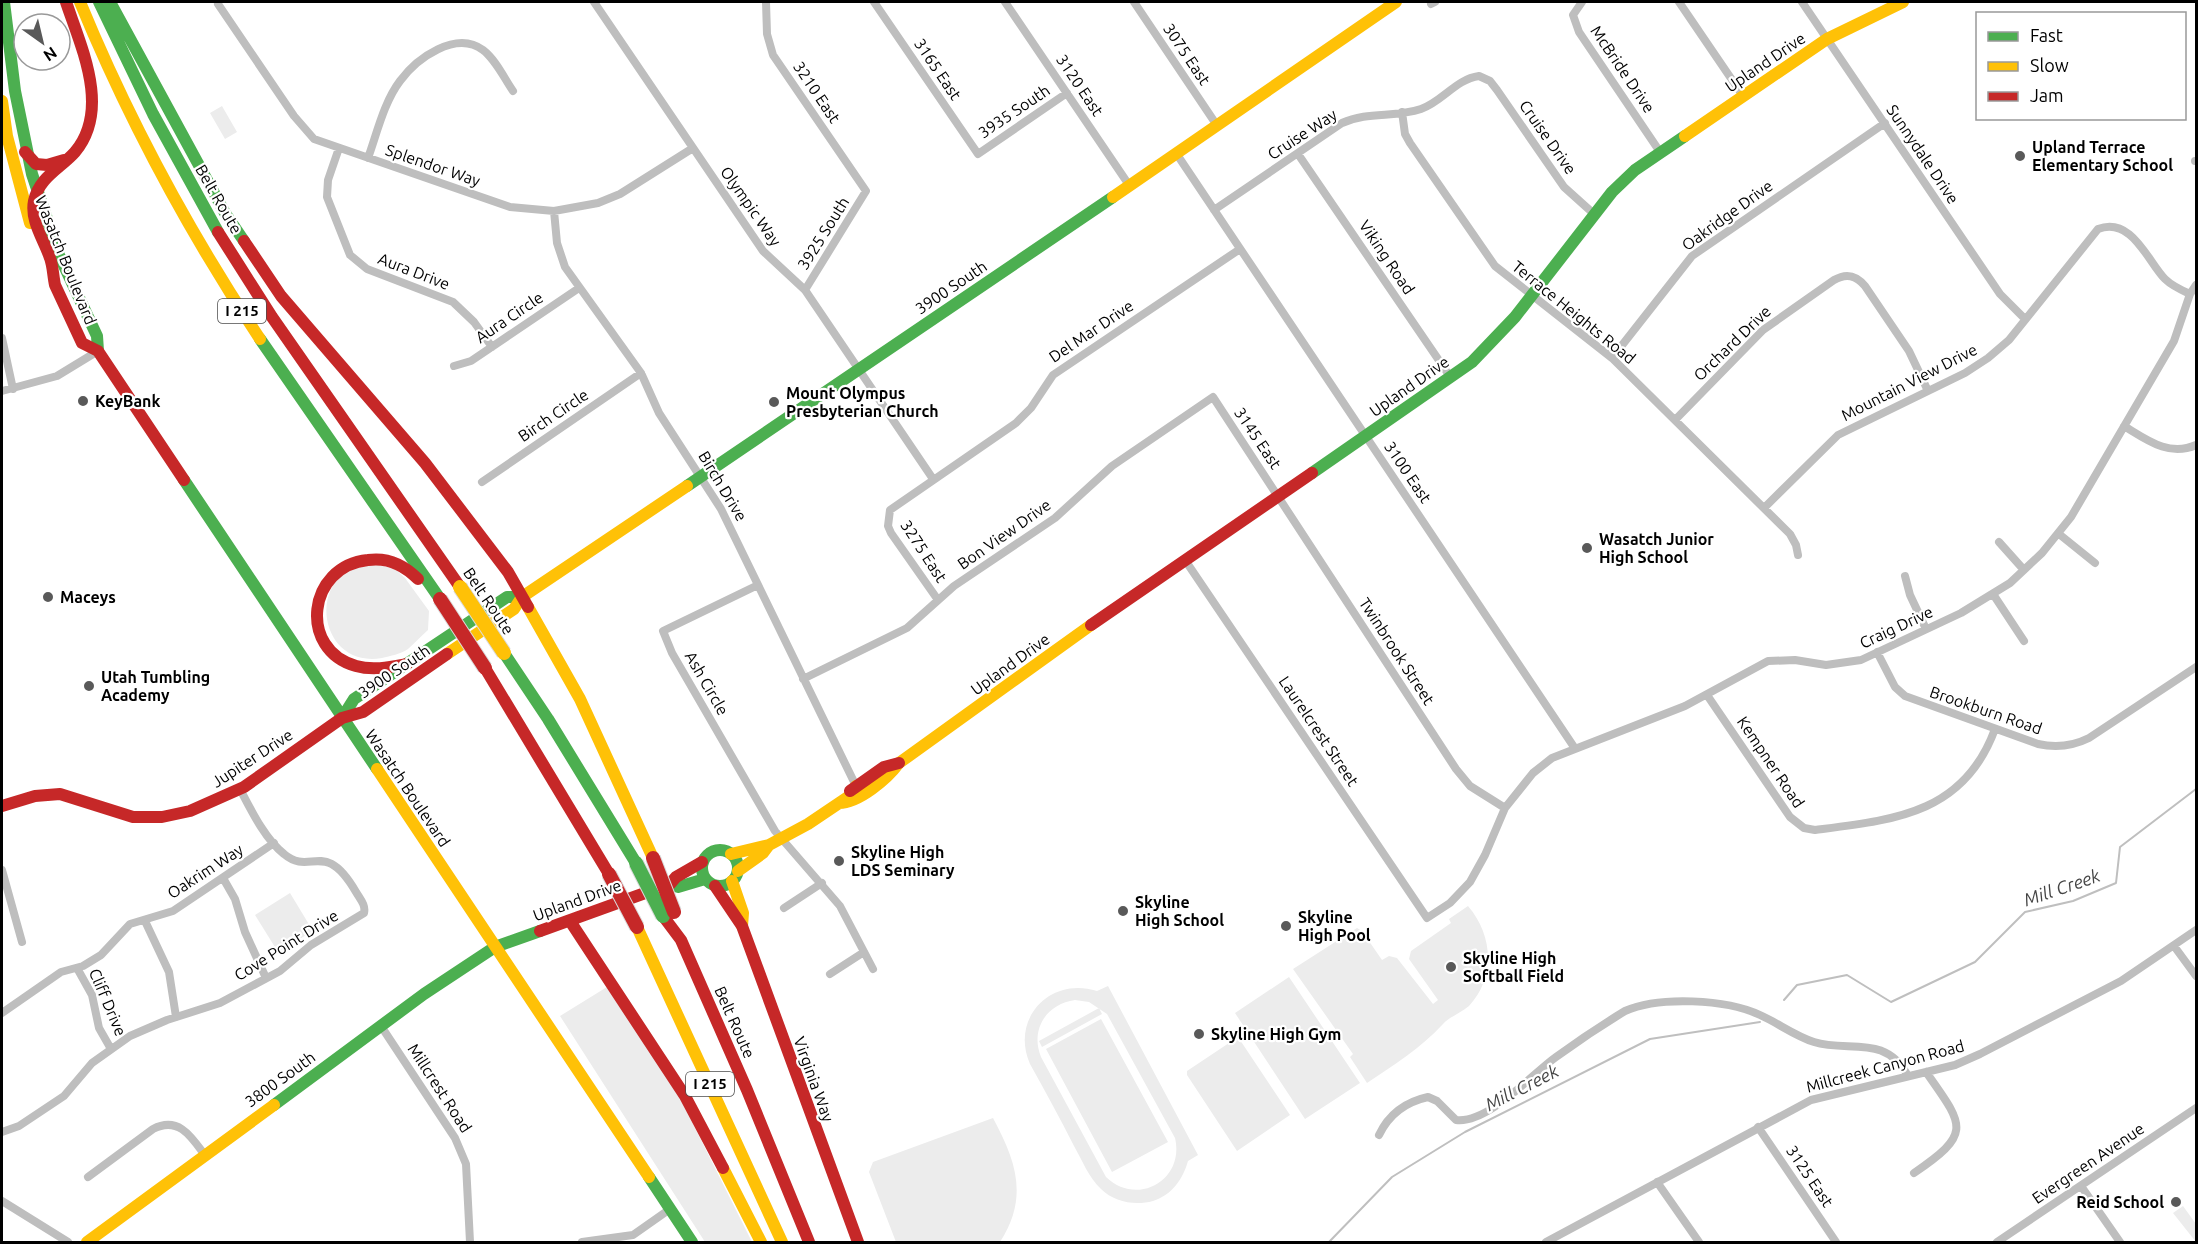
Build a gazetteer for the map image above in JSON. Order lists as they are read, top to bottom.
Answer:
{
  "streets": {
    "main road": [
      "Upland Drive",
      "Belt Route",
      "Wasatch Boulevard",
      "3900 South",
      "I 215",
      "Jupiter Drive",
      "3800 South",
      "Virginia Way"
    ],
    "street": [
      "3075 East",
      "3165 East",
      "McBride Drive",
      "3120 East",
      "3210 East",
      "3935 South",
      "Cruise Way",
      "Cruise Drive",
      "Sunnydale Drive",
      "Splendor Way",
      "Olympic Way",
      "Oakridge Drive",
      "3925 South",
      "Viking Road",
      "Aura Drive",
      "Terrace Heights Road",
      "Aura Circle",
      "Del Mar Drive",
      "Orchard Drive",
      "Mountain View Drive",
      "Birch Circle",
      "3145 East",
      "3100 East",
      "Birch Drive",
      "Bon View Drive",
      "3275 East",
      "Craig Drive",
      "Twinbrook Street",
      "Ash Circle",
      "Brookburn Road",
      "Laurelcrest Street",
      "Kempner Road",
      "Oakrim Way",
      "Cove Point Drive",
      "Cliff Drive",
      "Millcreek Canyon Road",
      "Millcrest Road",
      "Evergreen Avenue",
      "3125 East"
    ]
  },
  "crossings": [
    ["3075 East", "3900 South"],
    ["Upland Drive", "McBride Drive"],
    ["Upland Drive", "Cruise Drive"],
    ["Upland Drive", "Sunnydale Drive"],
    ["Upland Drive", "Viking Road"],
    ["Upland Drive", "Wasatch Boulevard"],
    ["Upland Drive", "Terrace Heights Road"],
    ["Upland Drive", "3145 East"],
    ["Upland Drive", "3100 East"],
    ["Upland Drive", "Birch Drive"],
    ["Upland Drive", "Twinbrook Street"],
    ["Upland Drive", "Ash Circle"],
    ["Upland Drive", "Laurelcrest Street"],
    ["Upland Drive", "3800 South"],
    ["Upland Drive", "Virginia Way"],
    ["3165 East", "3935 South"],
    ["3120 East", "3935 South"],
    ["3120 East", "3900 South"],
    ["3210 East", "3925 South"],
    ["Cruise Way", "Cruise Drive"],
    ["Cruise Way", "Viking Road"],
    ["Cruise Way", "Terrace Heights Road"],
    ["Cruise Way", "3100 East"],
    ["Sunnydale Drive", "Oakridge Drive"],
    ["Sunnydale Drive", "Mountain View Drive"],
    ["Splendor Way", "Olympic Way"],
    ["Splendor Way", "Aura Drive"],
    ["Splendor Way", "Birch Drive"],
    ["Olympic Way", "3925 South"],
    ["Olympic Way", "3900 South"],
    ["Olympic Way", "Del Mar Drive"],
    ["Oakridge Drive", "Terrace Heights Road"],
    ["Wasatch Boulevard", "3900 South"],
    ["Wasatch Boulevard", "Jupiter Drive"],
    ["Wasatch Boulevard", "3800 South"],
    ["Aura Drive", "Aura Circle"],
    ["3900 South", "3100 East"],
    ["3900 South", "Birch Drive"],
    ["3900 South", "Jupiter Drive"],
    ["Terrace Heights Road", "Orchard Drive"],
    ["Terrace Heights Road", "Mountain View Drive"],
    ["Aura Circle", "Birch Drive"],
    ["Del Mar Drive", "3100 East"],
    ["Del Mar Drive", "3275 East"],
    ["Orchard Drive", "Mountain View Drive"],
    ["Mountain View Drive", "Craig Drive"],
    ["Birch Circle", "Birch Drive"],
    ["3145 East", "Bon View Drive"],
    ["3145 East", "Twinbrook Street"],
    ["3100 East", "Craig Drive"],
    ["Birch Drive", "Bon View Drive"],
    ["Birch Drive", "Ash Circle"],
    ["Bon View Drive", "3275 East"],
    ["Craig Drive", "Twinbrook Street"],
    ["Craig Drive", "Brookburn Road"],
    ["Craig Drive", "Laurelcrest Street"],
    ["Craig Drive", "Kempner Road"],
    ["Brookburn Road", "Kempner Road"],
    ["Jupiter Drive", "Cove Point Drive"],
    ["Oakrim Way", "Cove Point Drive"],
    ["Oakrim Way", "Cliff Drive"],
    ["Cove Point Drive", "Cliff Drive"],
    ["Millcreek Canyon Road", "3125 East"],
    ["3800 South", "Millcrest Road"]
  ],
  "water": ["Mill Creek"],
  "places": [
    "Upland Terrace Elementary School",
    "KeyBank",
    "Mount Olympus Presbyterian Church",
    "Wasatch Junior High School",
    "Maceys",
    "Utah Tumbling Academy",
    "Skyline High LDS Seminary",
    "Skyline High School",
    "Skyline High Pool",
    "Skyline High Softball Field",
    "Skyline High Gym",
    "Reid School"
  ],
  "legend": ["Fast", "Slow", "Jam"],
  "north": "bottom right"
}
